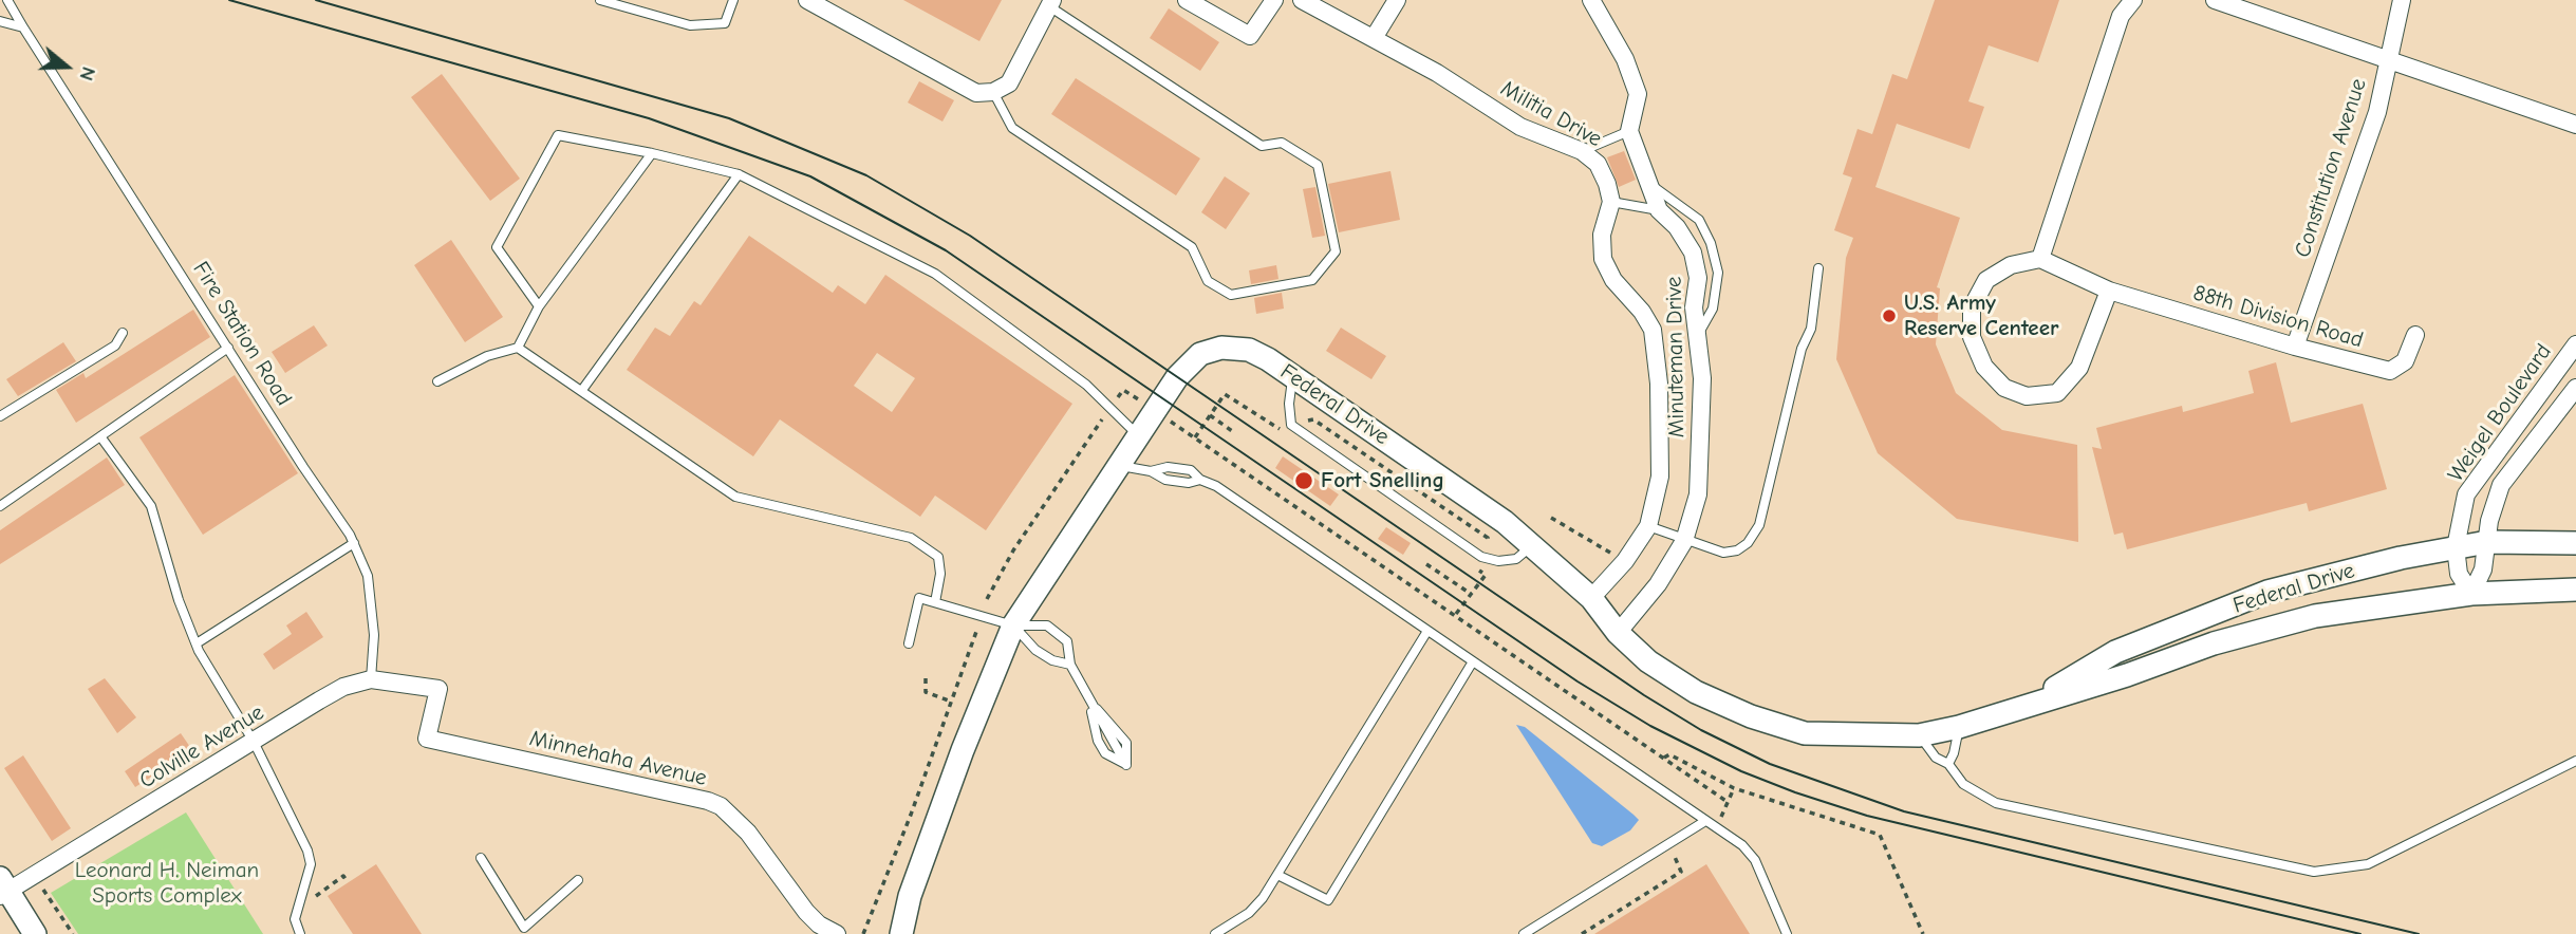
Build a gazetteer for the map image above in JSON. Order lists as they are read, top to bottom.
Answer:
{
  "streets": {
    "street": [
      "Militia Drive",
      "Constitution Avenue",
      "88th Division Road",
      "Minuteman Drive",
      "Federal Drive",
      "Weigel Boulevard",
      "Colville Avenue",
      "Minnehaha Avenue"
    ],
    "lane": ["Fire Station Road"]
  },
  "crossings": [
    ["Constitution Avenue", "88th Division Road"],
    ["Fire Station Road", "Colville Avenue"],
    ["Minuteman Drive", "Federal Drive"],
    ["Federal Drive", "Weigel Boulevard"],
    ["Colville Avenue", "Minnehaha Avenue"]
  ],
  "parks": ["Leonard H. Neiman Sports Complex"],
  "places": ["U.S. Army Reserve Centeer", "Fort Snelling"],
  "north": "right"
}
